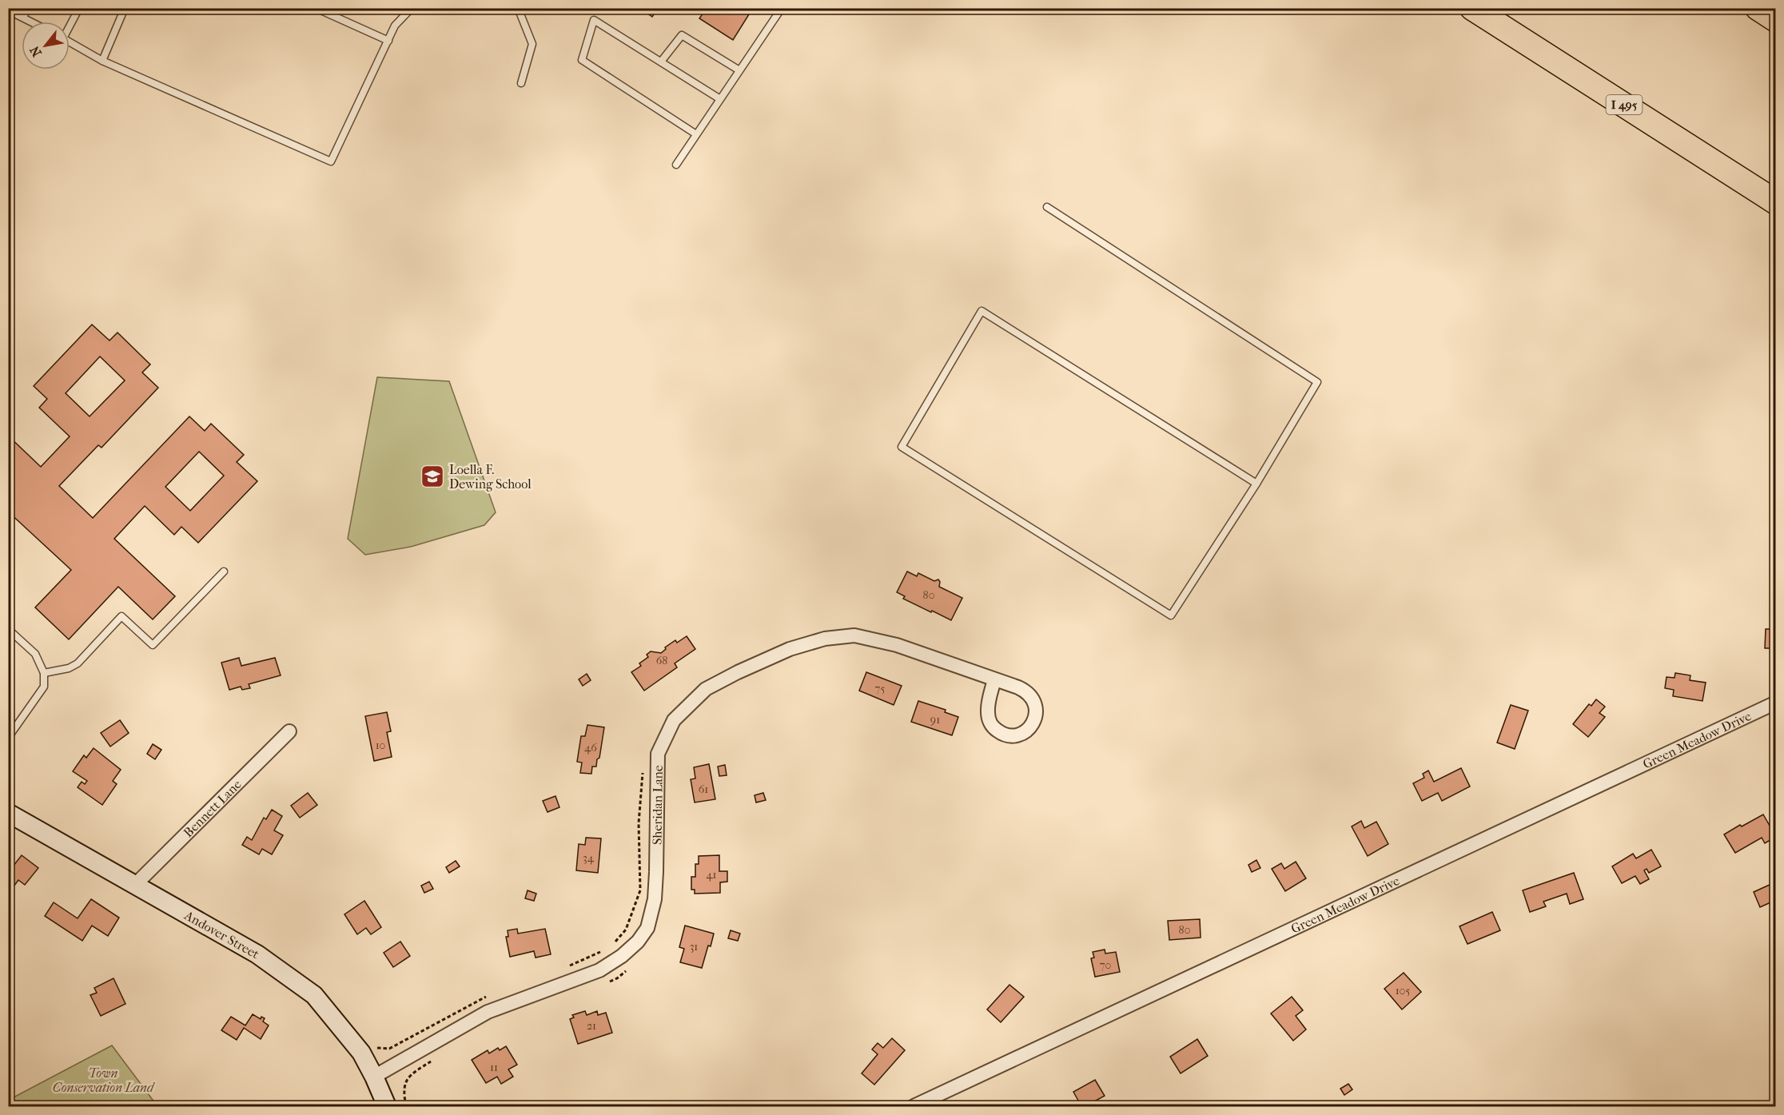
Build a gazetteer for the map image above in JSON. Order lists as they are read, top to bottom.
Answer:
{
  "streets": {
    "highway": ["I 495"],
    "main road": ["Andover Street"],
    "street": ["Green Meadow Drive", "Sheridan Lane", "Bennett Lane"]
  },
  "crossings": [
    ["Sheridan Lane", "Andover Street"],
    ["Bennett Lane", "Andover Street"]
  ],
  "parks": ["Town Conservation Land"],
  "places": {
    "school or university": ["Loella F. Dewing School"]
  },
  "house_numbers": [
    "80",
    "68",
    "75",
    "91",
    "10",
    "46",
    "61",
    "34",
    "41",
    "80",
    "31",
    "70",
    "105",
    "21",
    "11"
  ],
  "north": "bottom left"
}
